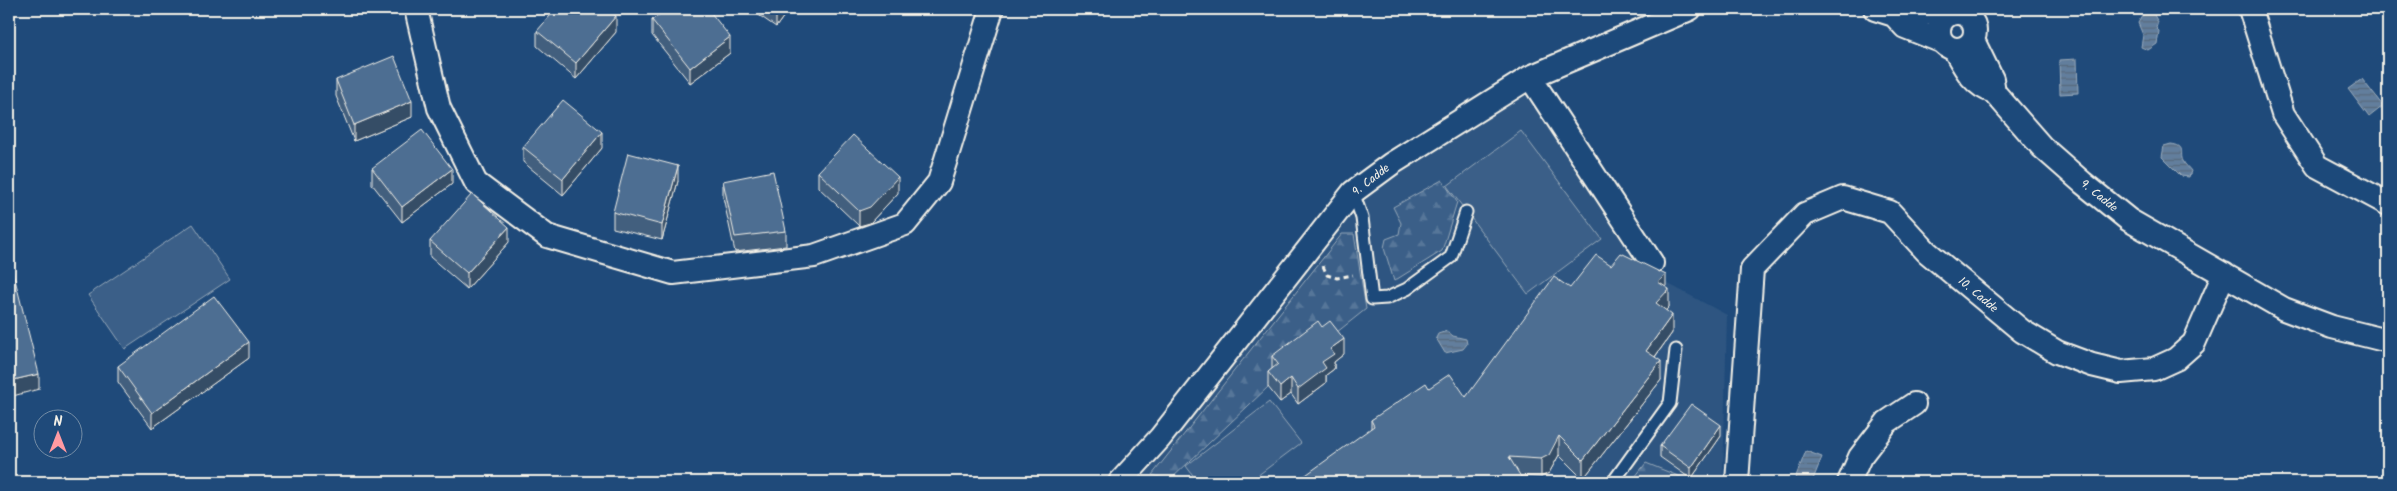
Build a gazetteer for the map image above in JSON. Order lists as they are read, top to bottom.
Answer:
{
  "streets": {
    "street": ["9. Cadde", "10. Cadde"]
  },
  "crossings": [
    ["9. Cadde", "10. Cadde"]
  ],
  "north": "top"
}
